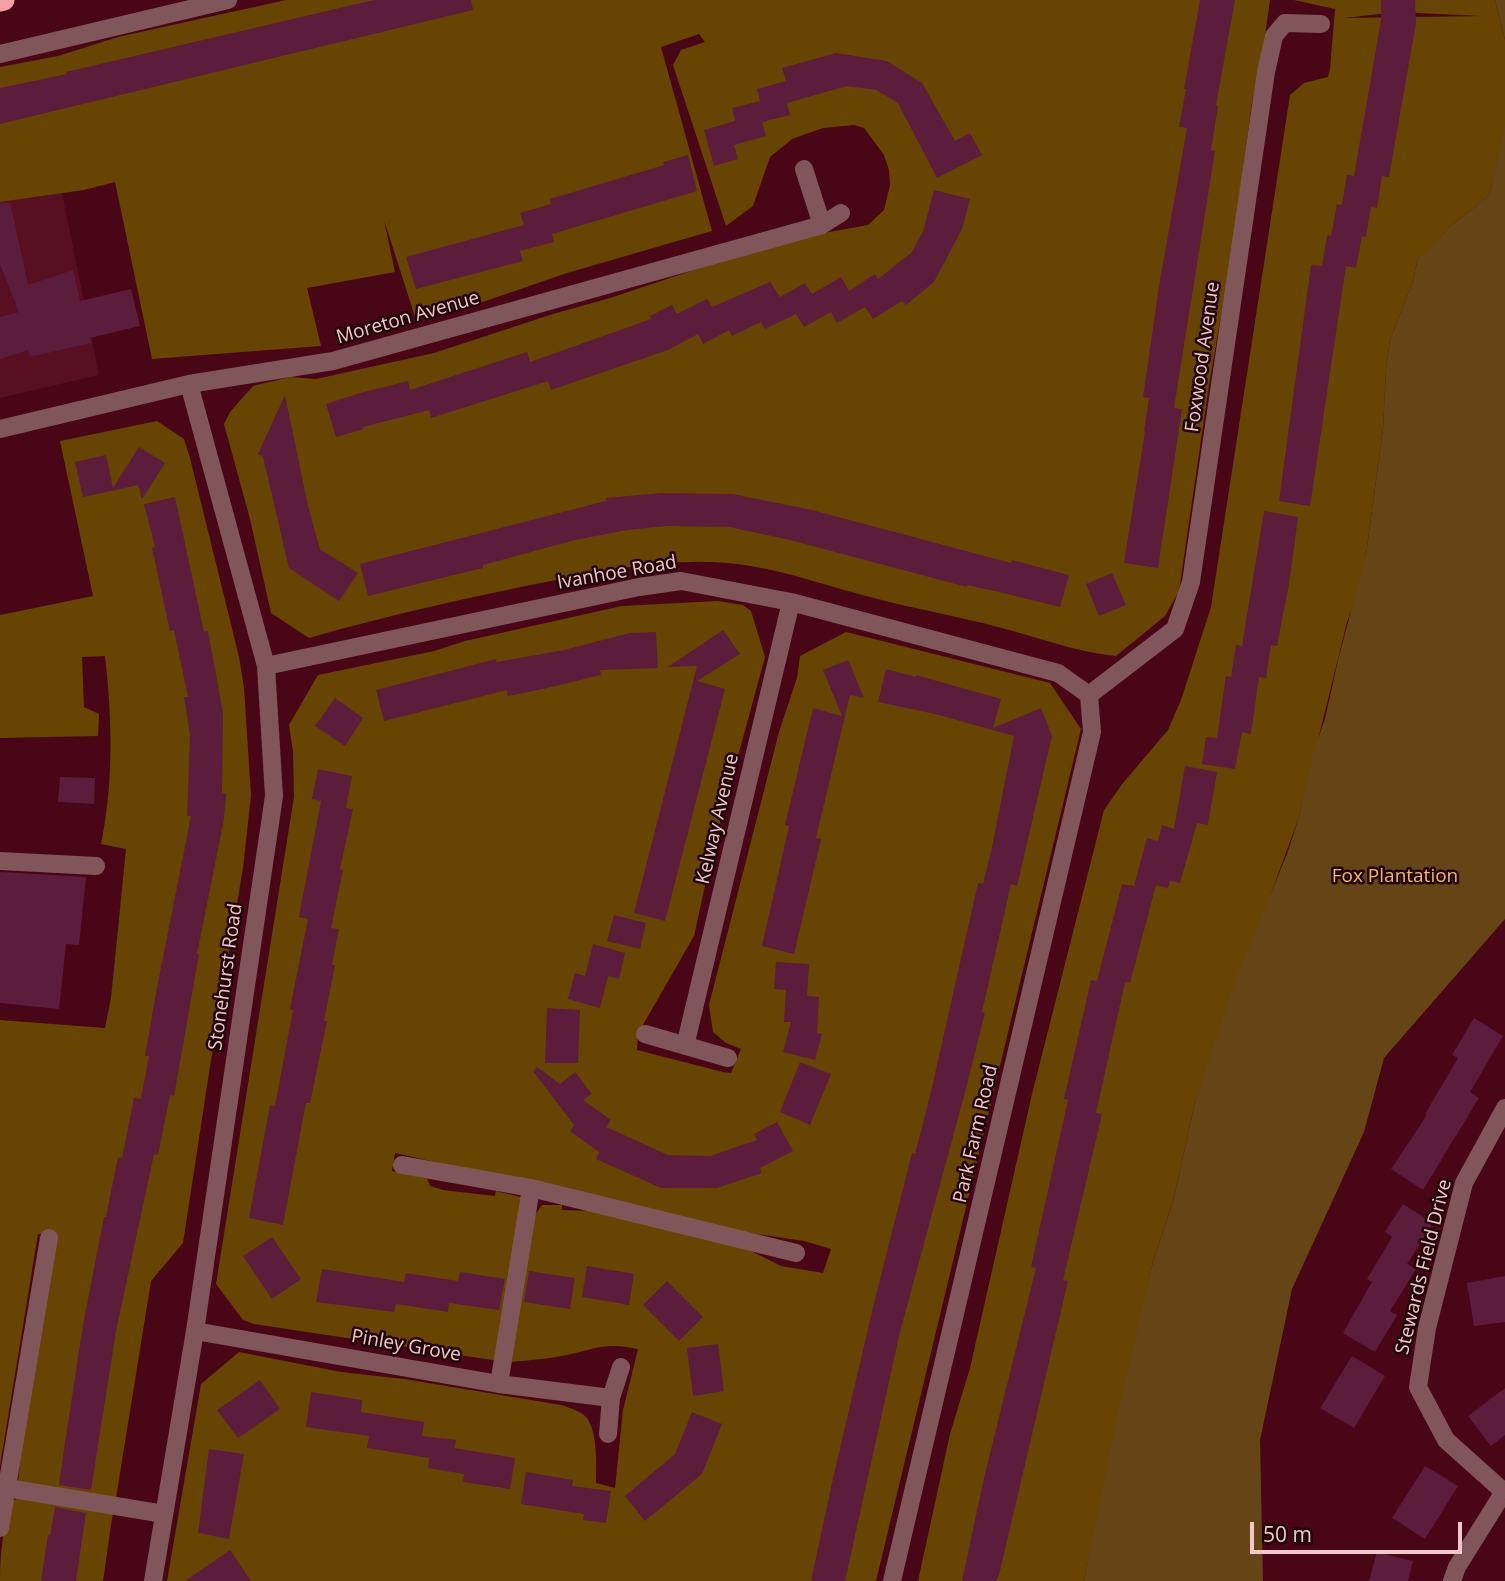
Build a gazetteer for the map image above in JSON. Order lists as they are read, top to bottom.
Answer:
{
  "streets": {
    "street": [
      "Moreton Avenue",
      "Foxwood Avenue",
      "Ivanhoe Road",
      "Kelway Avenue",
      "Stonehurst Road",
      "Park Farm Road",
      "Stewards Field Drive",
      "Pinley Grove"
    ]
  },
  "crossings": [
    ["Moreton Avenue", "Stonehurst Road"],
    ["Foxwood Avenue", "Ivanhoe Road"],
    ["Foxwood Avenue", "Park Farm Road"],
    ["Ivanhoe Road", "Kelway Avenue"],
    ["Ivanhoe Road", "Stonehurst Road"],
    ["Ivanhoe Road", "Park Farm Road"],
    ["Stonehurst Road", "Pinley Grove"]
  ],
  "parks": ["Fox Plantation"],
  "scale_bar": "50 m"
}
